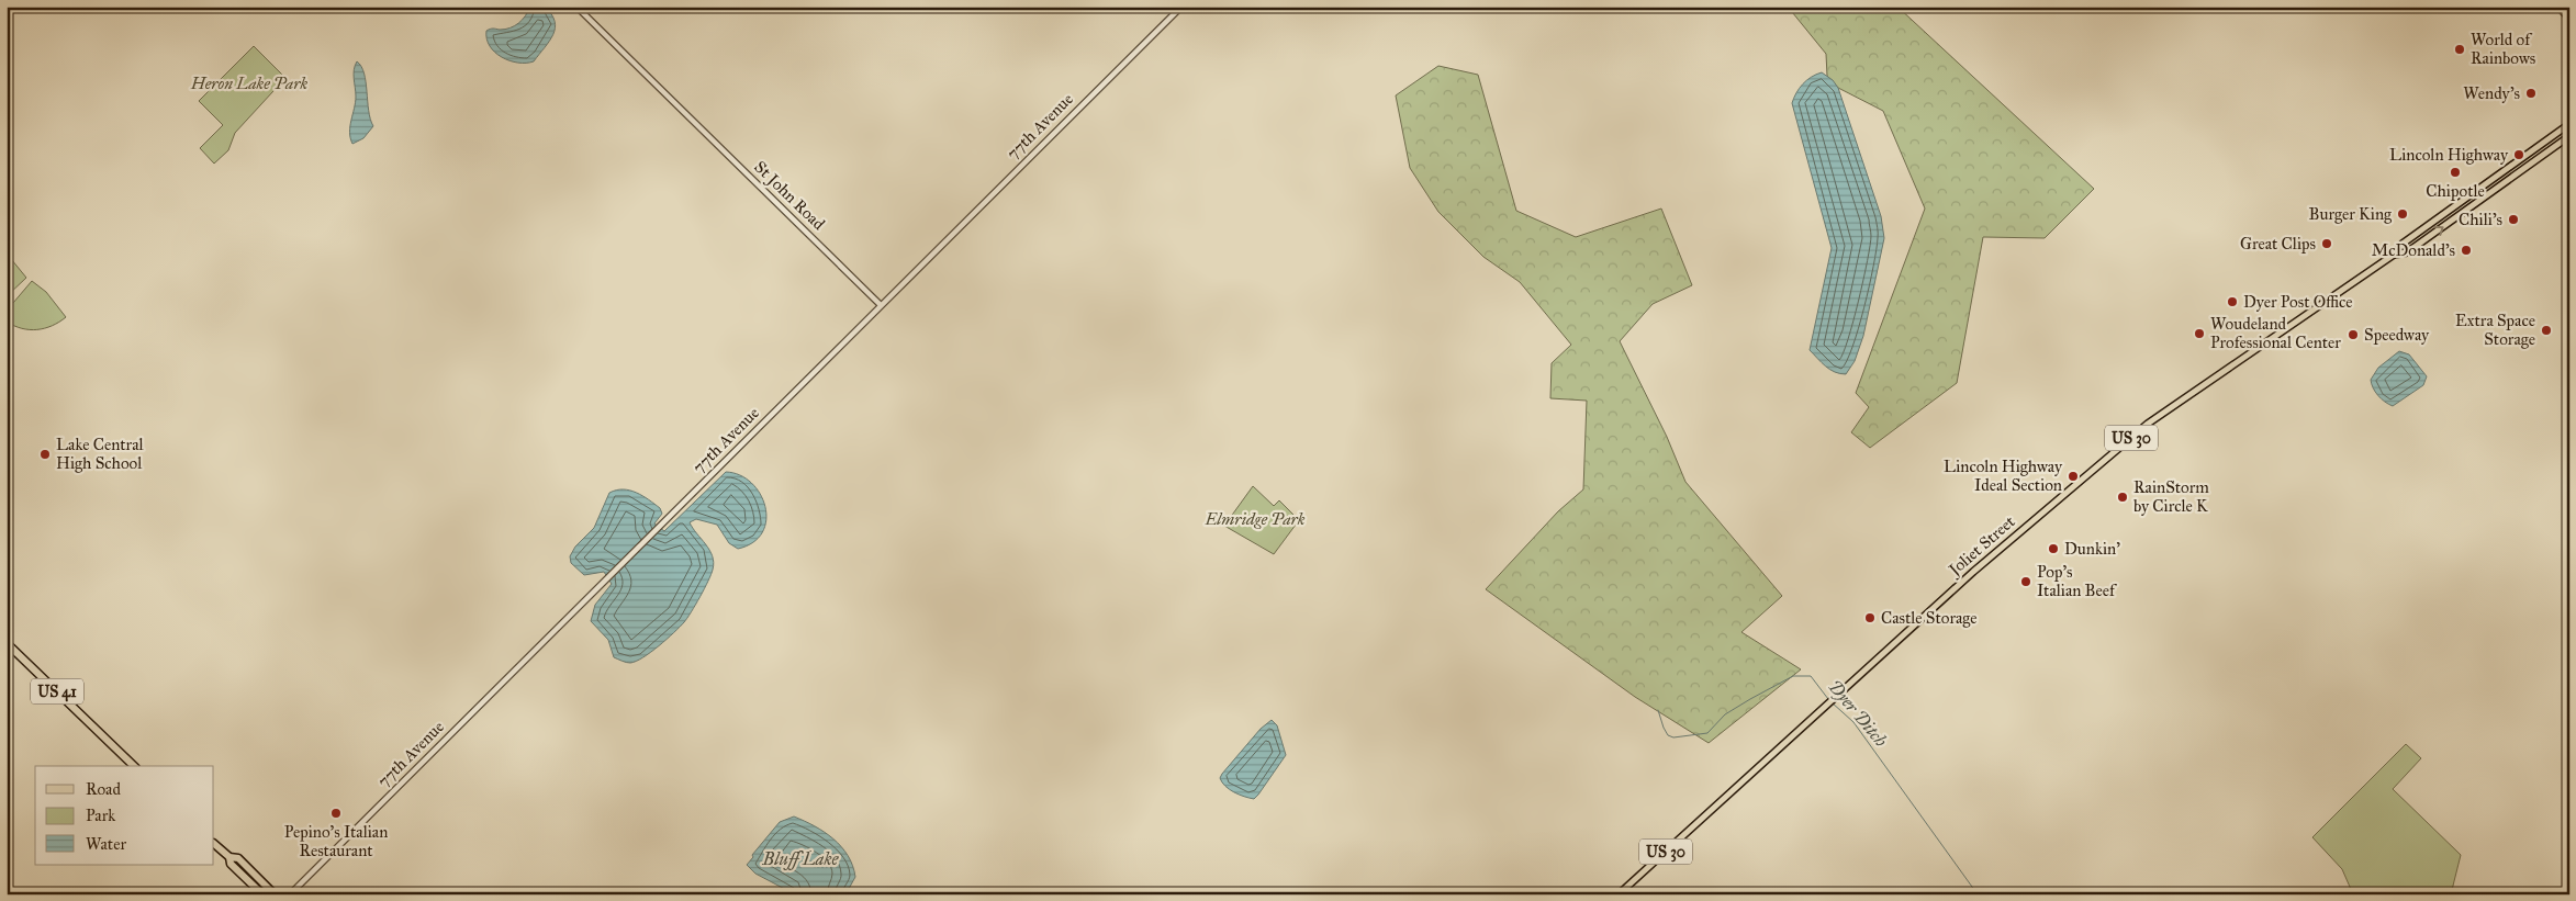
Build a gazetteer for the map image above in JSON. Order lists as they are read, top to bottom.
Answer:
{
  "streets": {
    "highway": ["US 41"],
    "main road": ["US 30", "Joliet Street"],
    "street": ["77th Avenue", "St John Road"]
  },
  "crossings": [
    ["77th Avenue", "St John Road"]
  ],
  "water": ["Dyer Ditch", "Bluff Lake"],
  "parks": ["Heron Lake Park", "Elmridge Park"],
  "places": [
    "World of Rainbows",
    "Wendy's",
    "Lincoln Highway",
    "Chipotle",
    "Burger King",
    "Chili's",
    "Great Clips",
    "McDonald's",
    "Dyer Post Office",
    "Extra Space Storage",
    "Woudeland Professional Center",
    "Speedway",
    "Lake Central High School",
    "Lincoln Highway Ideal Section",
    "RainStorm by Circle K",
    "Dunkin'",
    "Pop's Italian Beef",
    "Castle Storage",
    "Pepino's Italian Restaurant"
  ],
  "legend": ["Road", "Park", "Water"]
}
